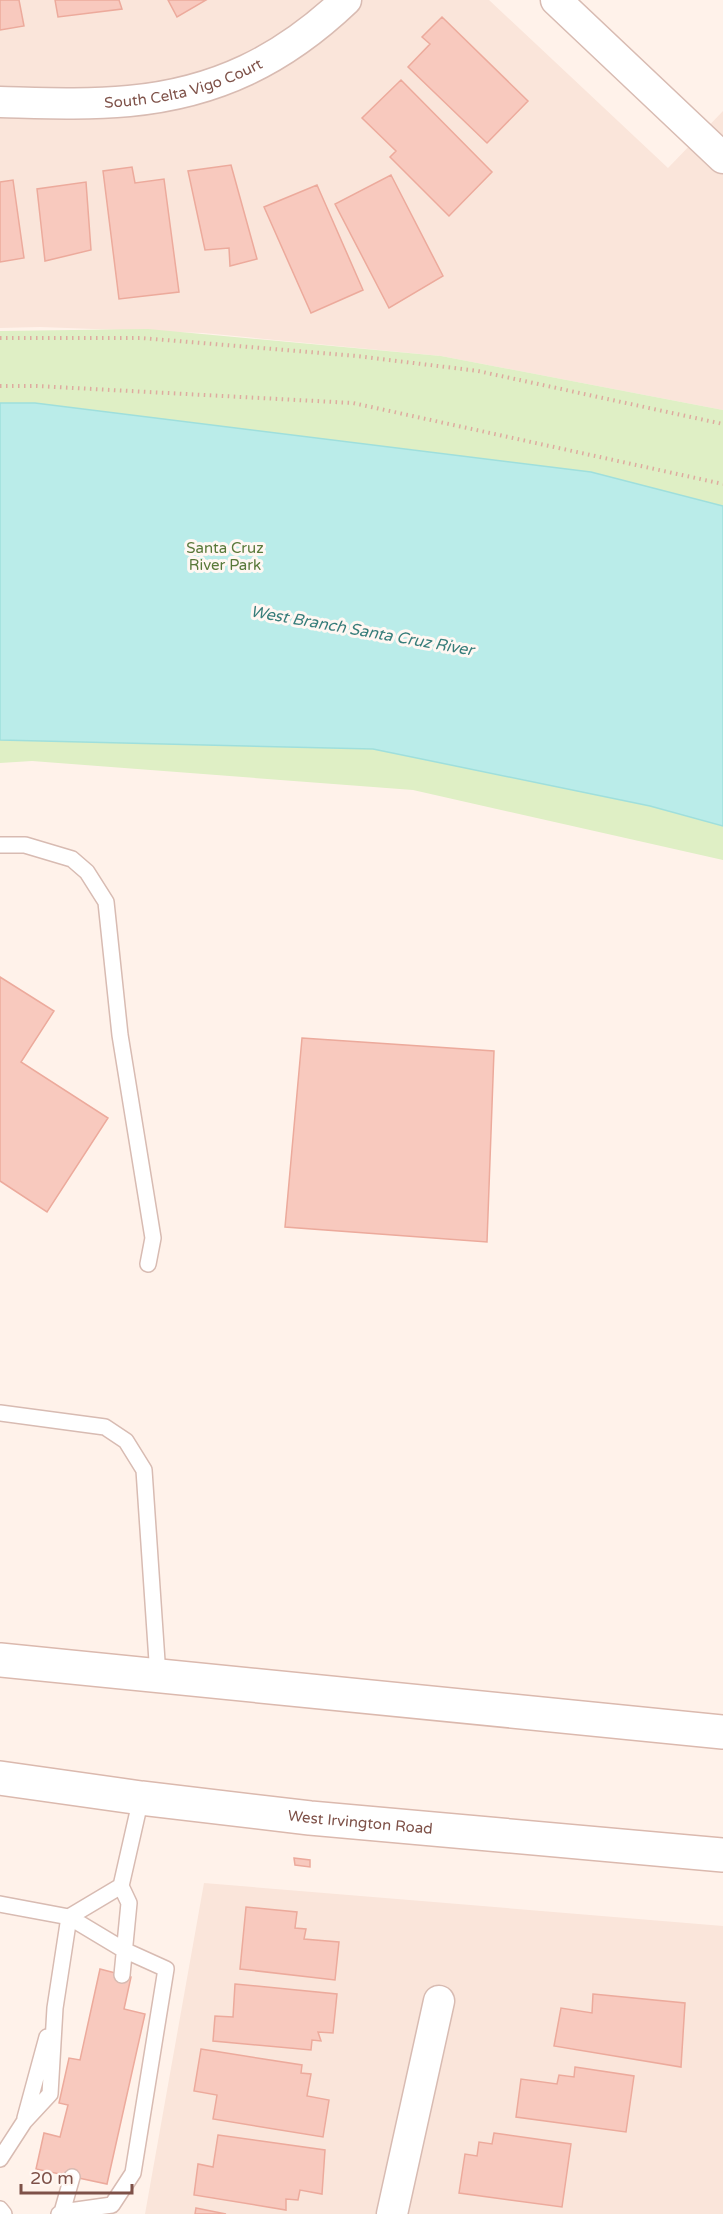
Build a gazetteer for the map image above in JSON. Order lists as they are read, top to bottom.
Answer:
{
  "streets": {
    "main road": ["West Irvington Road"],
    "street": ["South Celta Vigo Court"]
  },
  "water": ["West Branch Santa Cruz River"],
  "parks": ["Santa Cruz River Park"],
  "scale_bar": "20 m"
}
